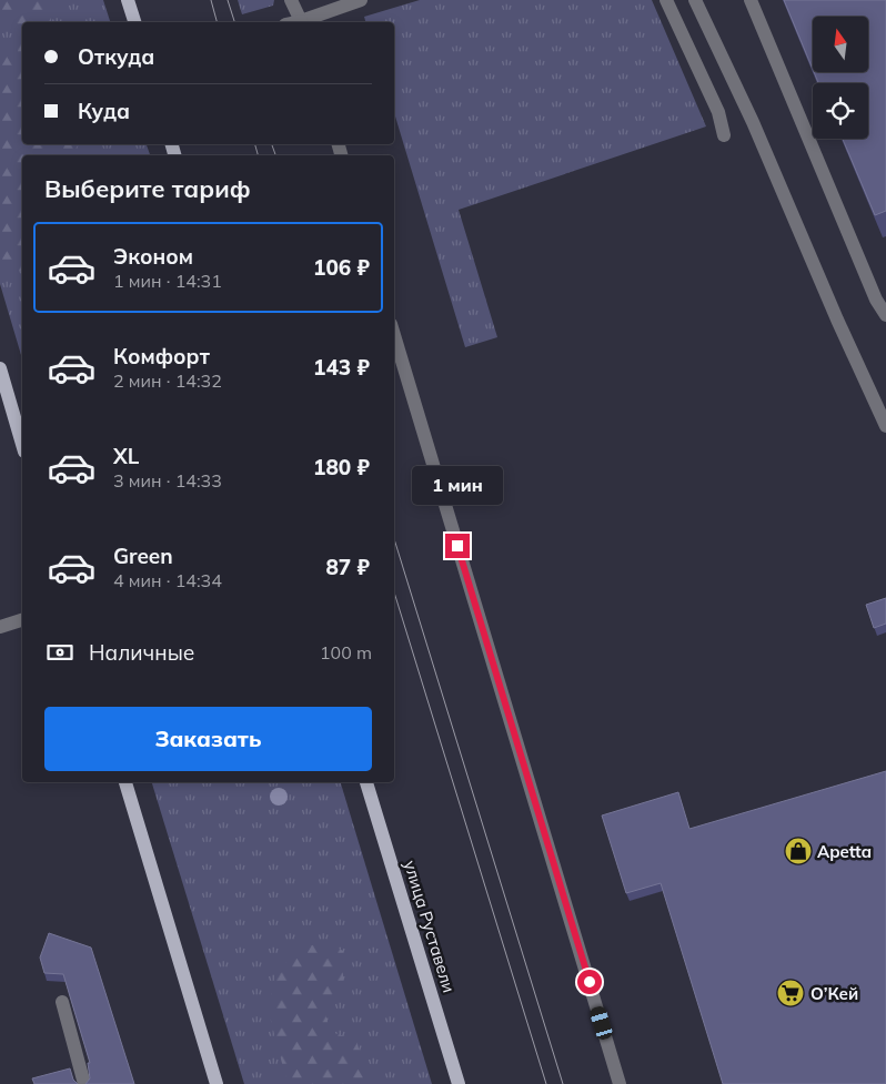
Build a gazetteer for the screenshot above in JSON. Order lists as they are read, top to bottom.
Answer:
{
  "streets": {
    "main road": ["улица Руставели"]
  },
  "places": {
    "shop": ["Apetta"],
    "supermarket": ["О’Кей"]
  },
  "north": "top",
  "page": {
    "banner": ["Откуда", "Куда"],
    "heading": "Выберите тариф",
    "list": [
      {
        "name": "Эконом",
        "note": "1 мин · 14:31",
        "value": "106 ₽"
      },
      {
        "name": "Комфорт",
        "note": "2 мин · 14:32",
        "value": "143 ₽"
      },
      {
        "name": "XL",
        "note": "3 мин · 14:33",
        "value": "180 ₽"
      },
      {
        "name": "Green",
        "note": "4 мин · 14:34",
        "value": "87 ₽"
      }
    ],
    "bubble": "1 мин",
    "pay": ["Наличные", "100 m"],
    "buttons": "Заказать"
  }
}
